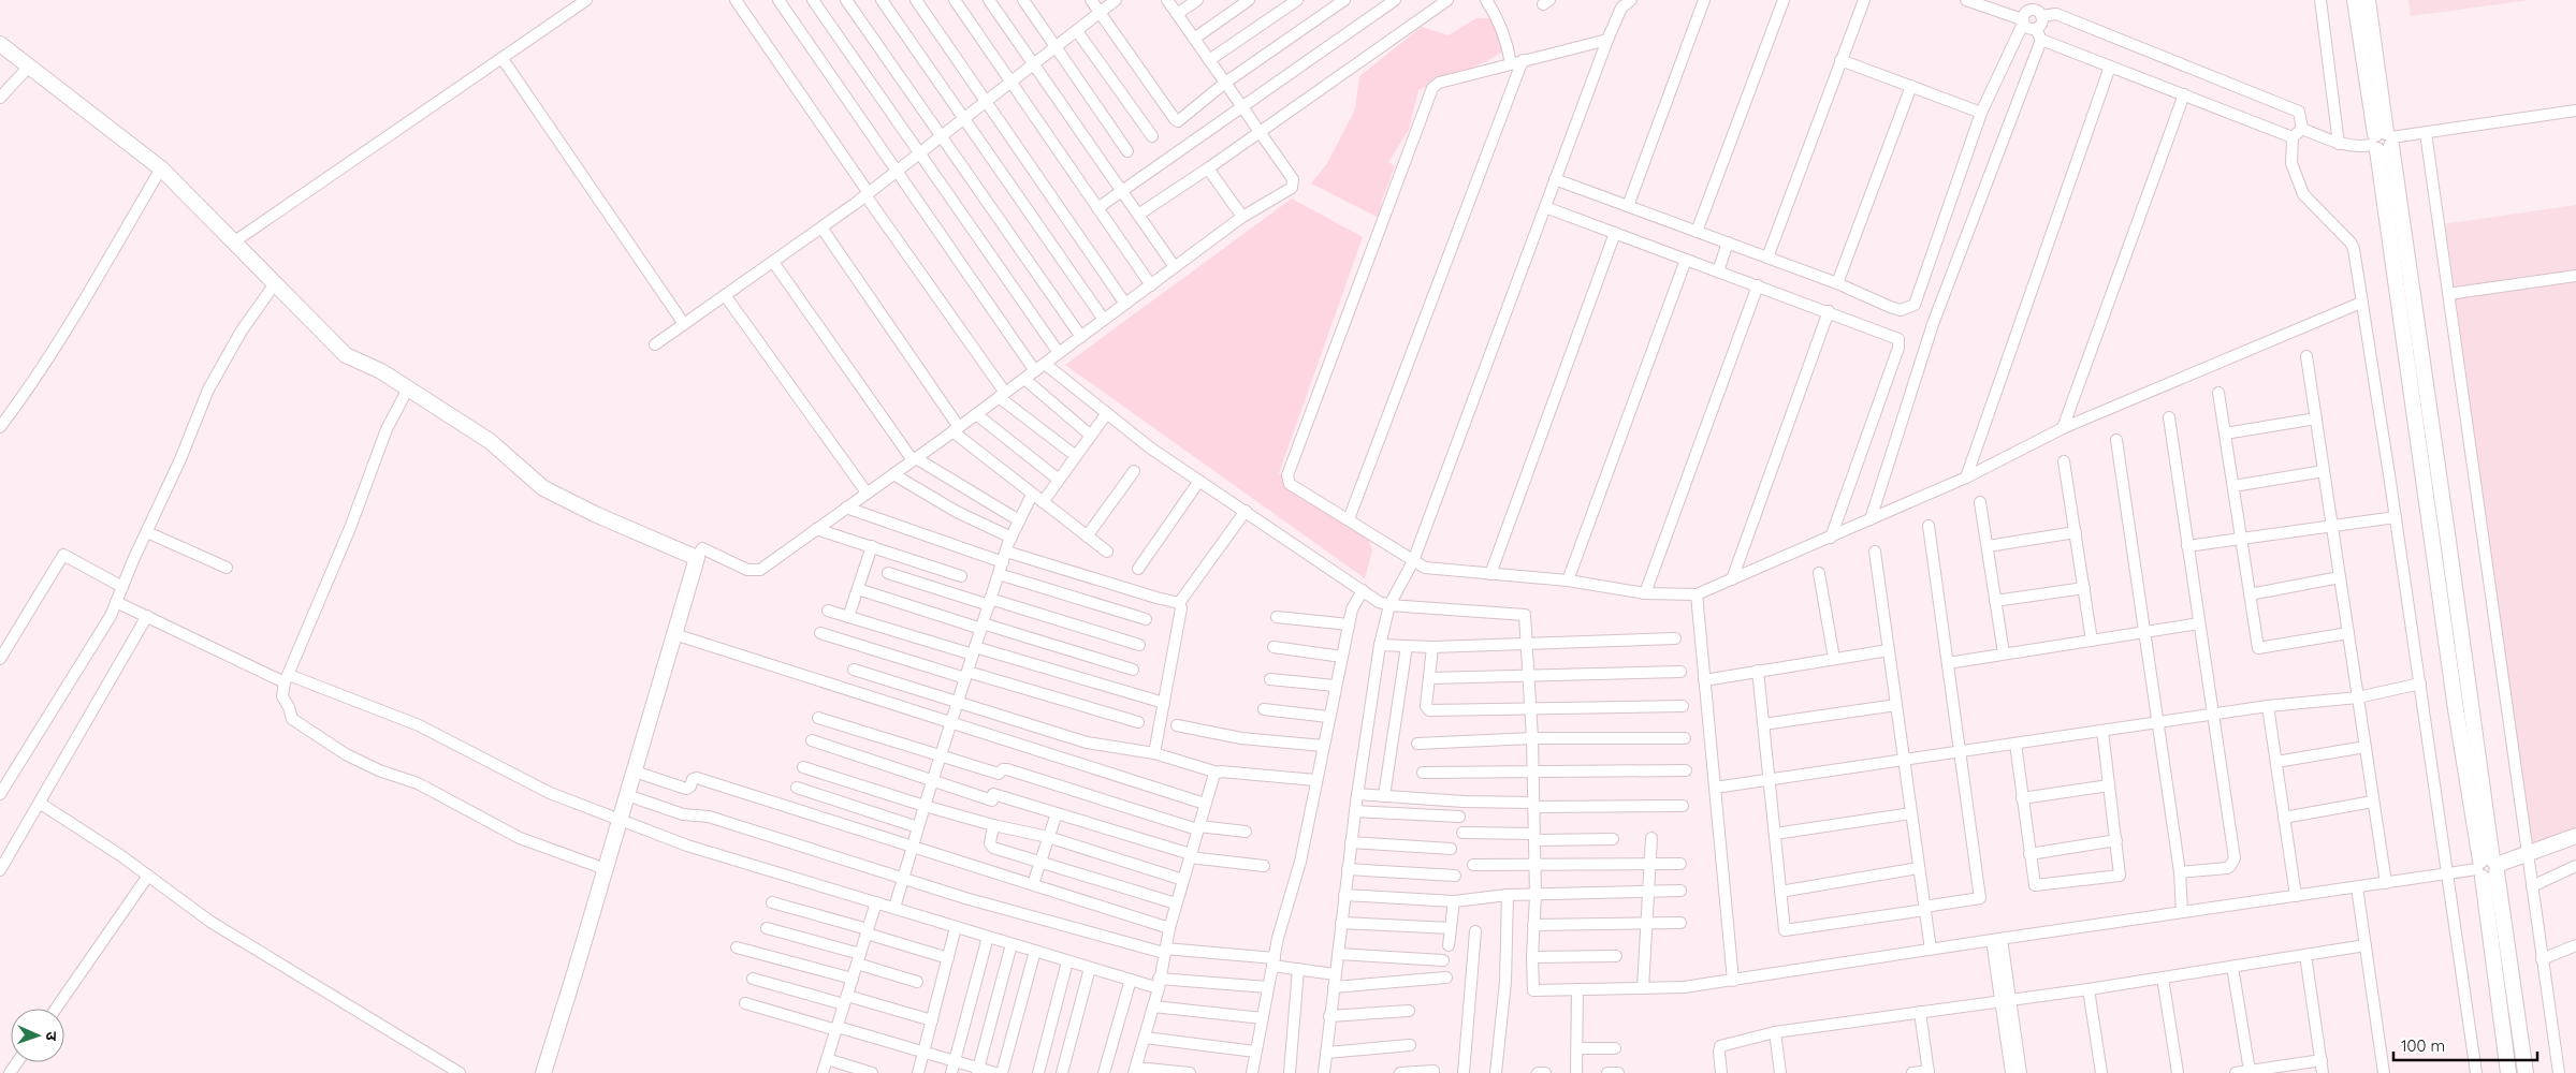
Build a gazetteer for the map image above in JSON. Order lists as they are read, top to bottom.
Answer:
{
  "scale_bar": "100 m",
  "north": "right"
}
